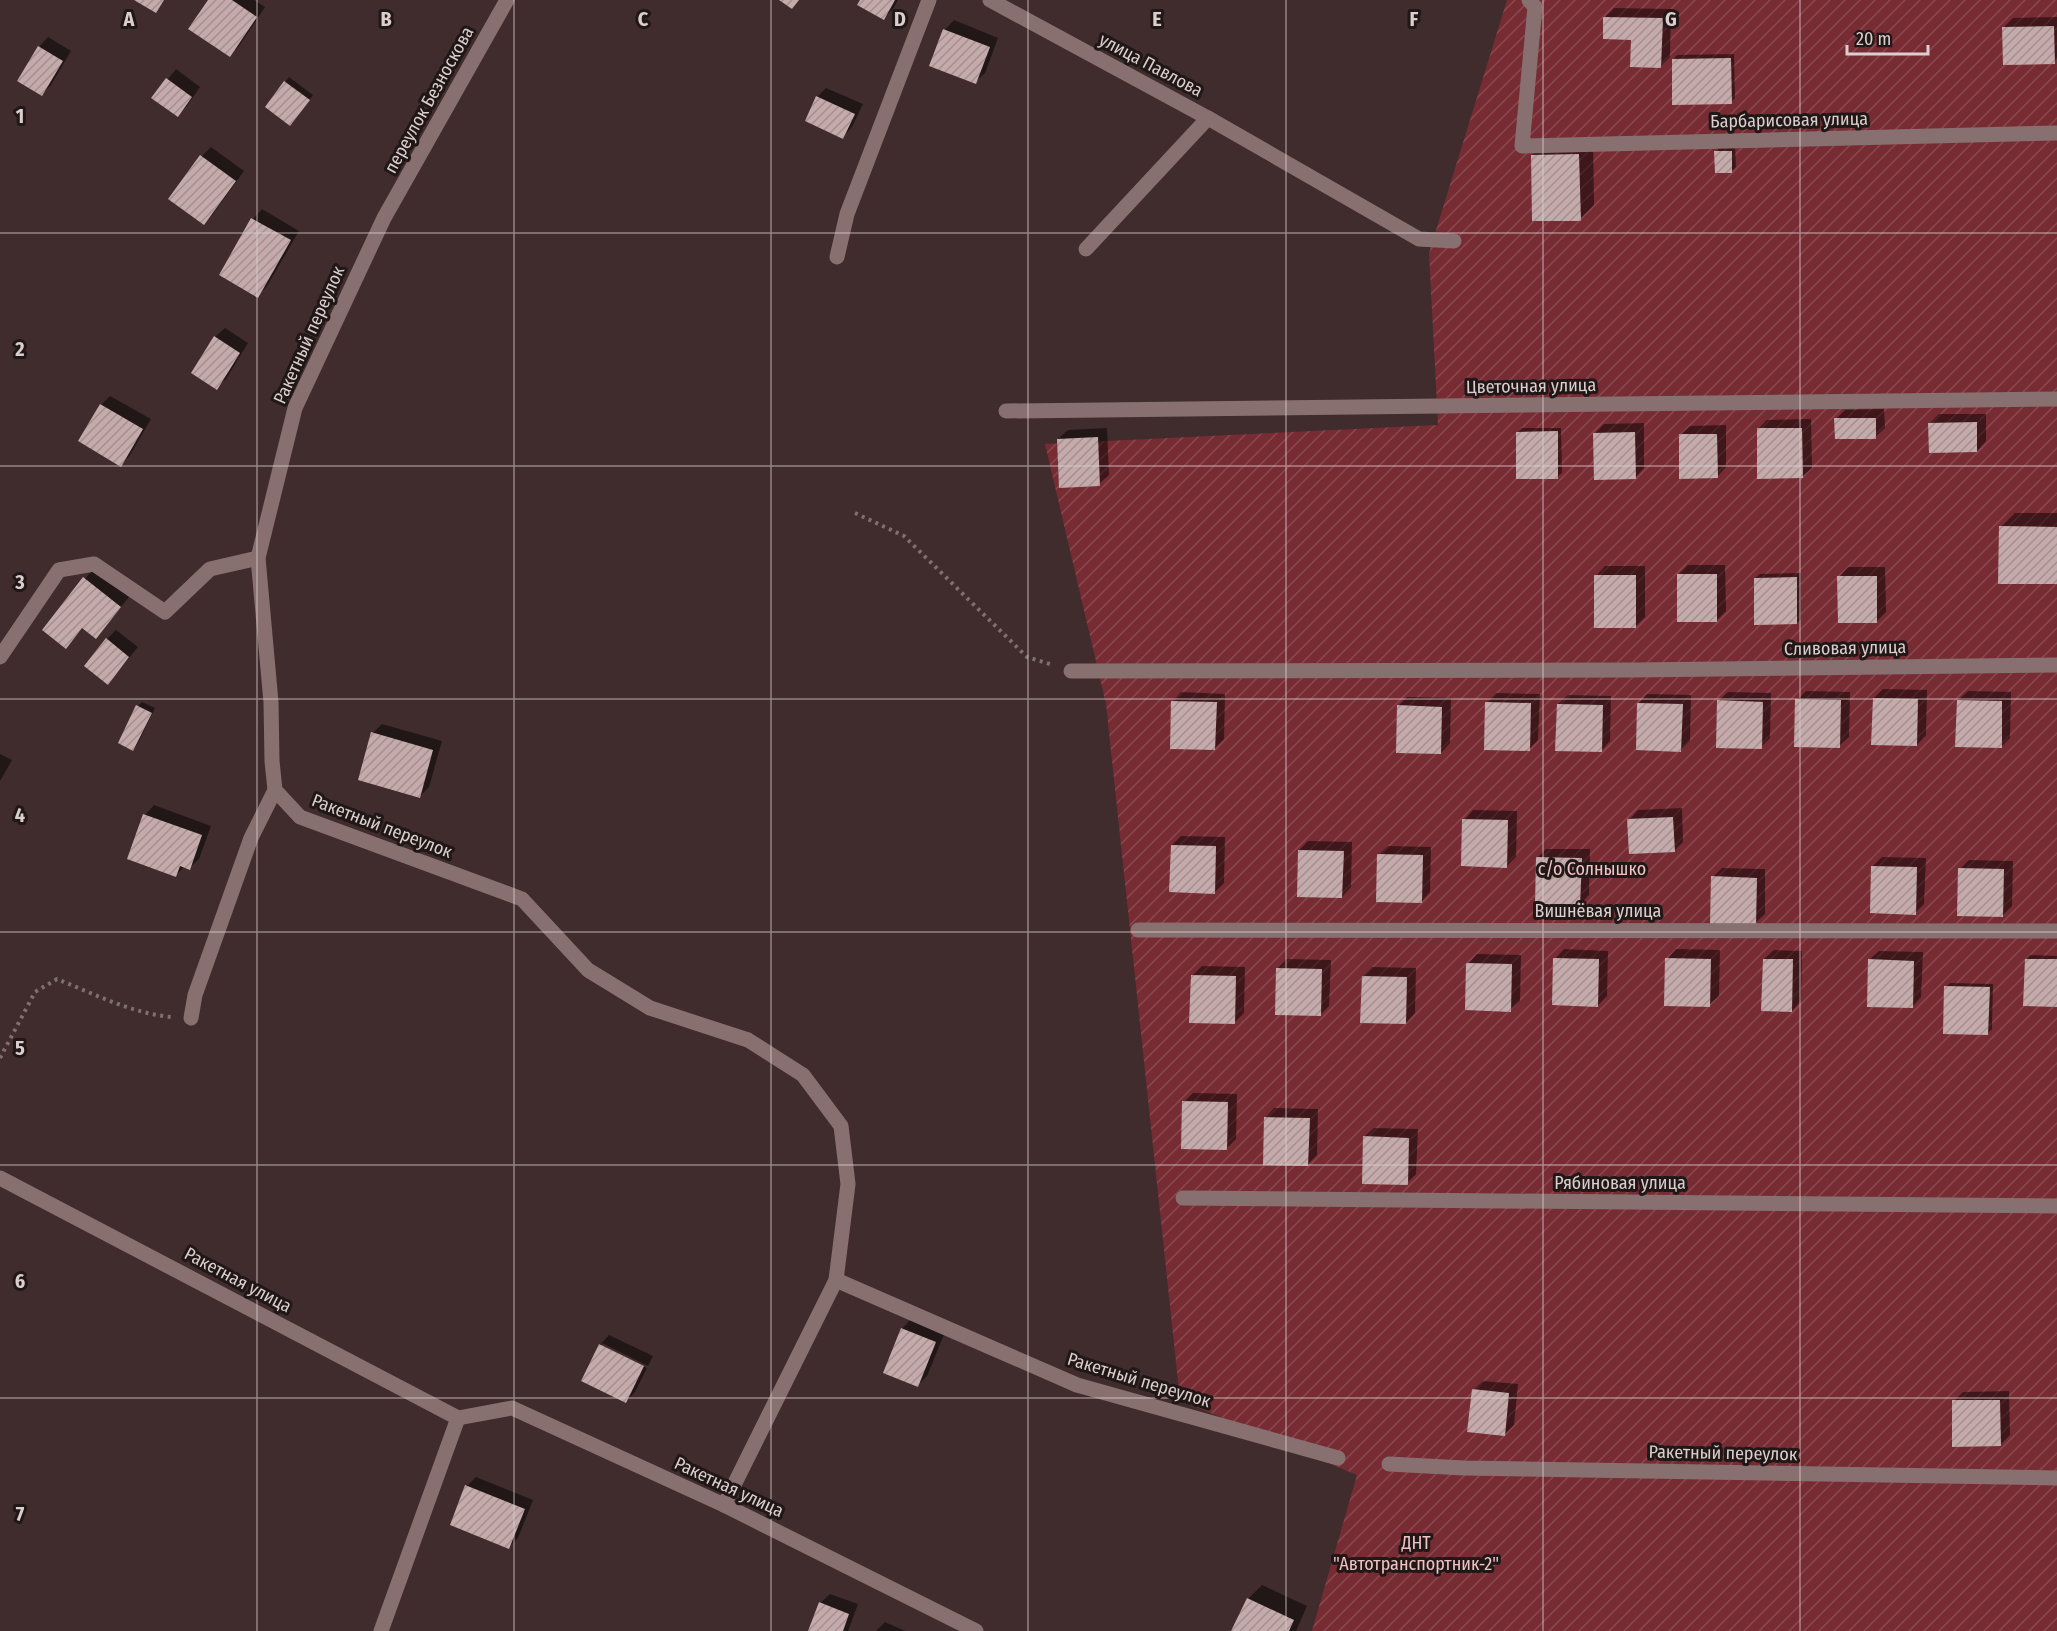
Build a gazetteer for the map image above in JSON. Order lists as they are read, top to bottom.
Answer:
{
  "streets": {
    "street": [
      "улица Павлова",
      "переулок Безноскова",
      "Барбарисовая улица",
      "Ракетный переулок",
      "Цветочная улица",
      "Сливовая улица",
      "Вишнёвая улица",
      "Рябиновая улица",
      "Ракетная улица"
    ]
  },
  "crossings": [
    ["переулок Безноскова", "Ракетный переулок"],
    ["Ракетный переулок", "Ракетная улица"]
  ],
  "parks": ["с/о Солнышко", "ДНТ \"Автотранспортник-2\""],
  "scale_bar": "20 m",
  "grid": {
    "columns": [
      "A",
      "B",
      "C",
      "D",
      "E",
      "F",
      "G"
    ],
    "rows": [
      "1",
      "2",
      "3",
      "4",
      "5",
      "6",
      "7"
    ]
  }
}
